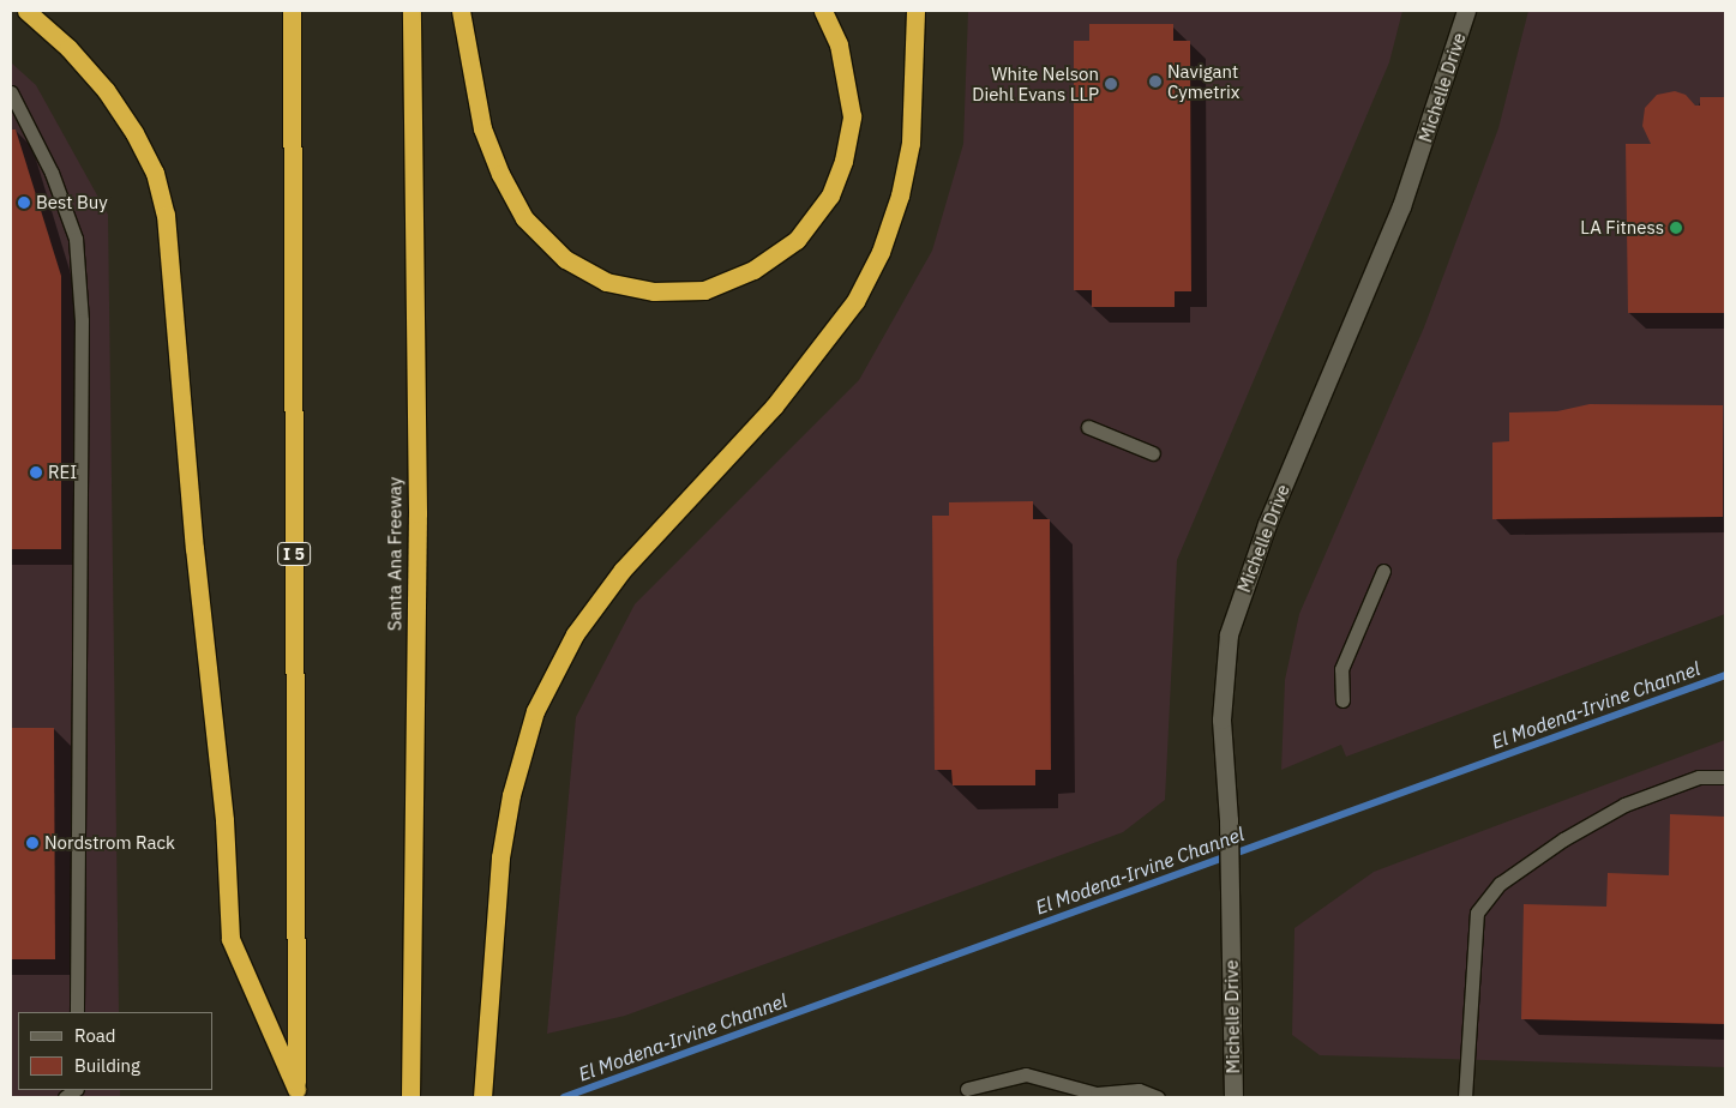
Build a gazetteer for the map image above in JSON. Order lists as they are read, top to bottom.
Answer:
{
  "streets": {
    "highway": ["I 5", "Santa Ana Freeway"],
    "street": ["Michelle Drive"]
  },
  "water": ["El Modena-Irvine Channel"],
  "places": [
    "Navigant Cymetrix",
    "White Nelson Diehl Evans LLP",
    "Best Buy",
    "LA Fitness",
    "REI",
    "Nordstrom Rack"
  ],
  "legend": ["Road", "Building"]
}
